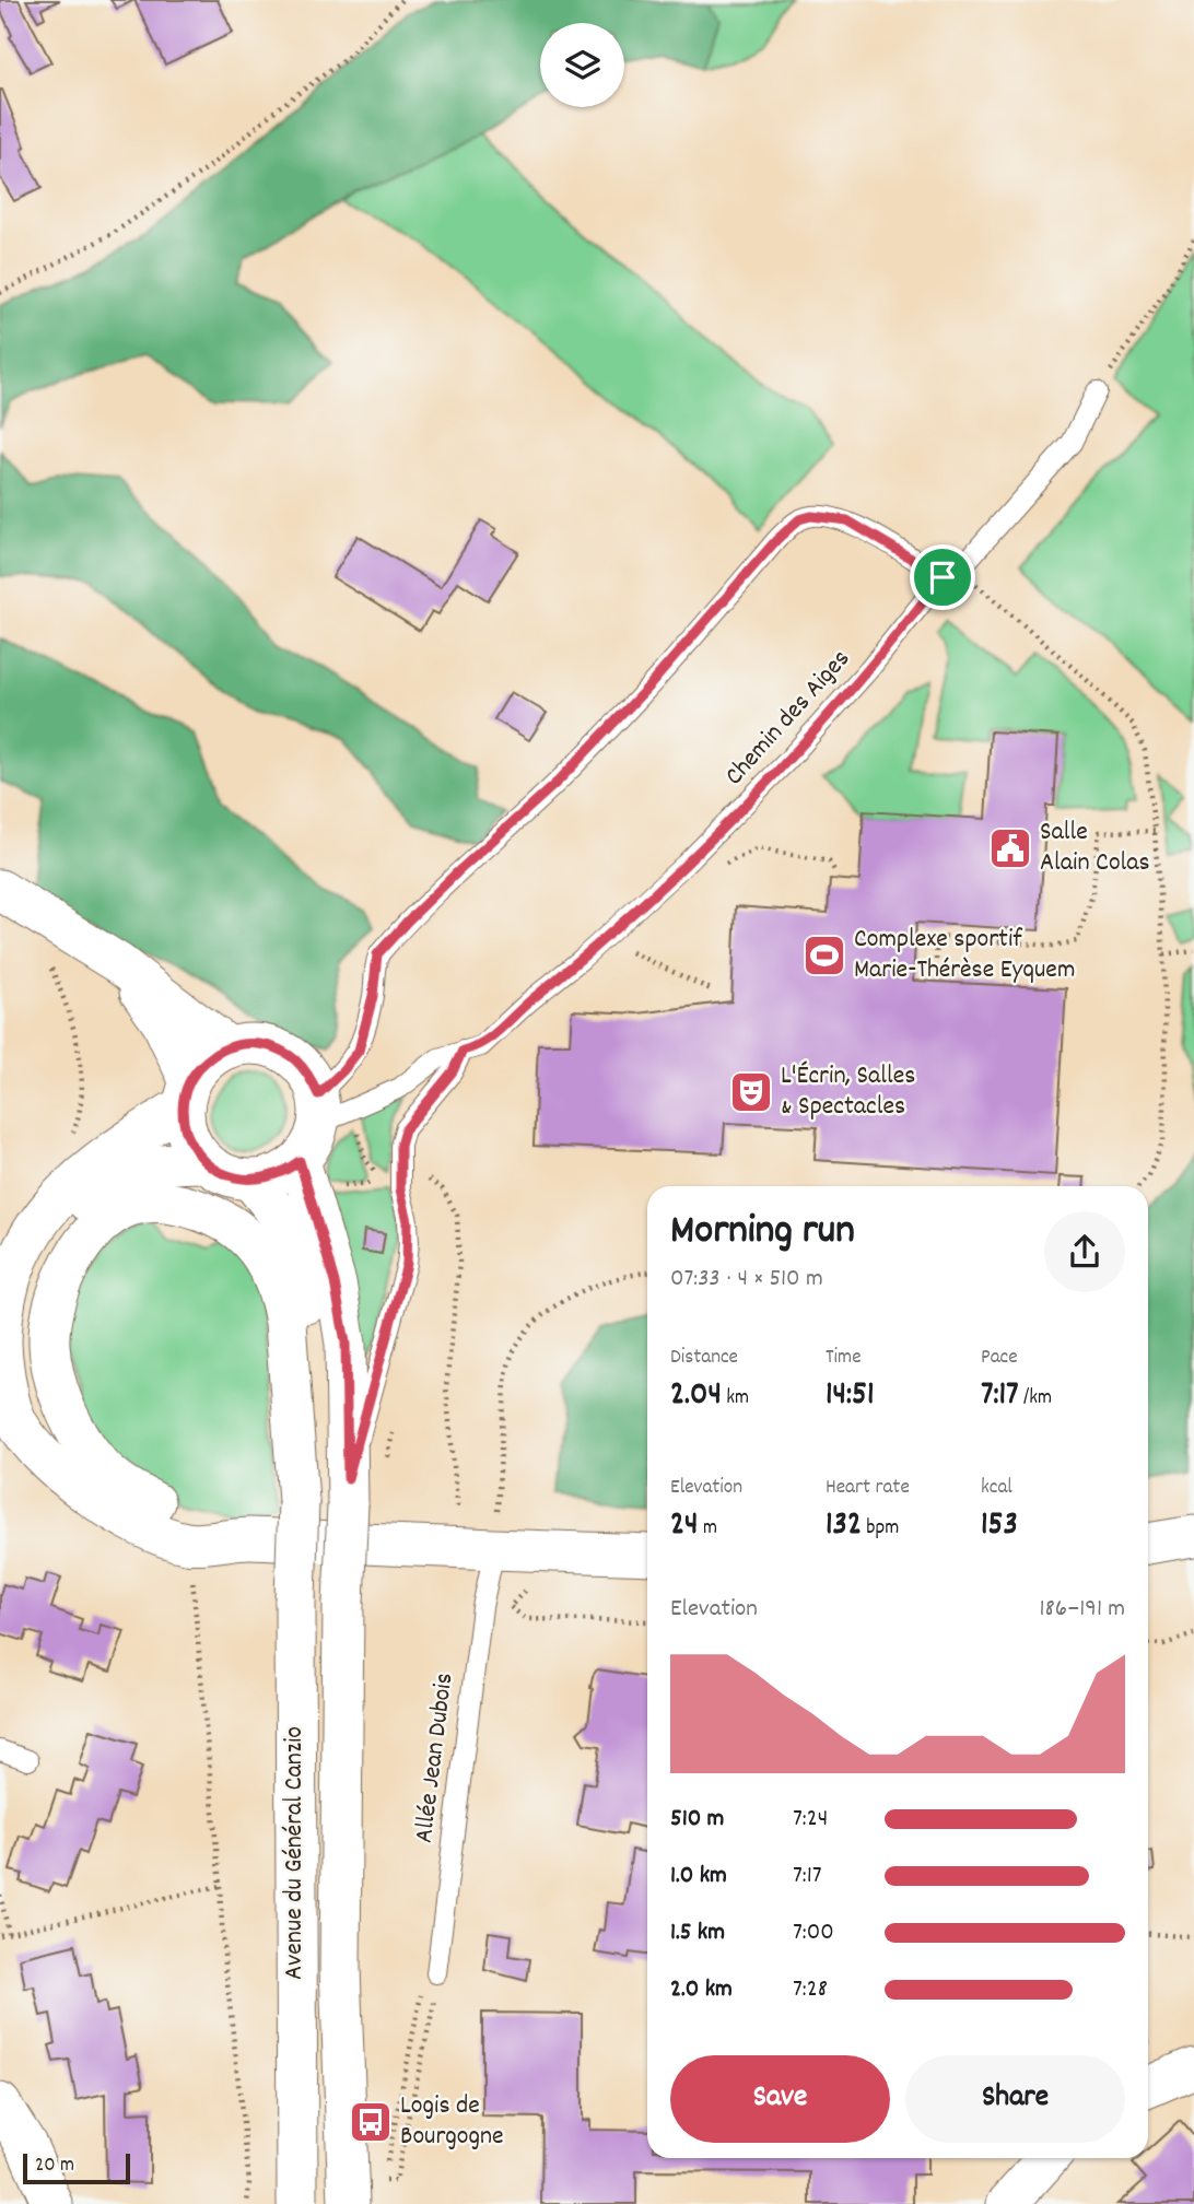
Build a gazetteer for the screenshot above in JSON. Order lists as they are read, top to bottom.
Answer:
{
  "streets": {
    "street": ["Avenue du Général Canzio"],
    "lane": ["Chemin des Aiges", "Allée Jean Dubois"]
  },
  "crossings": [
    ["Chemin des Aiges", "Avenue du Général Canzio"]
  ],
  "places": {
    "public building": ["Salle Alain Colas"],
    "sports": ["Complexe sportif Marie-Thérèse Eyquem"],
    "theatre": ["L'Écrin, Salles & Spectacles"],
    "bus stop": ["Logis de Bourgogne"]
  },
  "scale_bar": "20 m",
  "page": {
    "heading": ["Morning run", "07:33 · 4 × 510 m"],
    "stats": [
      ["Distance", "2.04 km"],
      ["Time", "14:51"],
      ["Pace", "7:17 /km"],
      ["Elevation", "24 m"],
      ["Heart rate", "132 bpm"],
      ["kcal", "153"]
    ],
    "chart": ["Elevation", "186–191 m"],
    "list": [
      {
        "name": "510 m",
        "note": "7:24"
      },
      {
        "name": "1.0 km",
        "note": "7:17"
      },
      {
        "name": "1.5 km",
        "note": "7:00"
      },
      {
        "name": "2.0 km",
        "note": "7:28"
      }
    ],
    "buttons": ["Save", "Share"],
    "scale": "20 m"
  }
}
